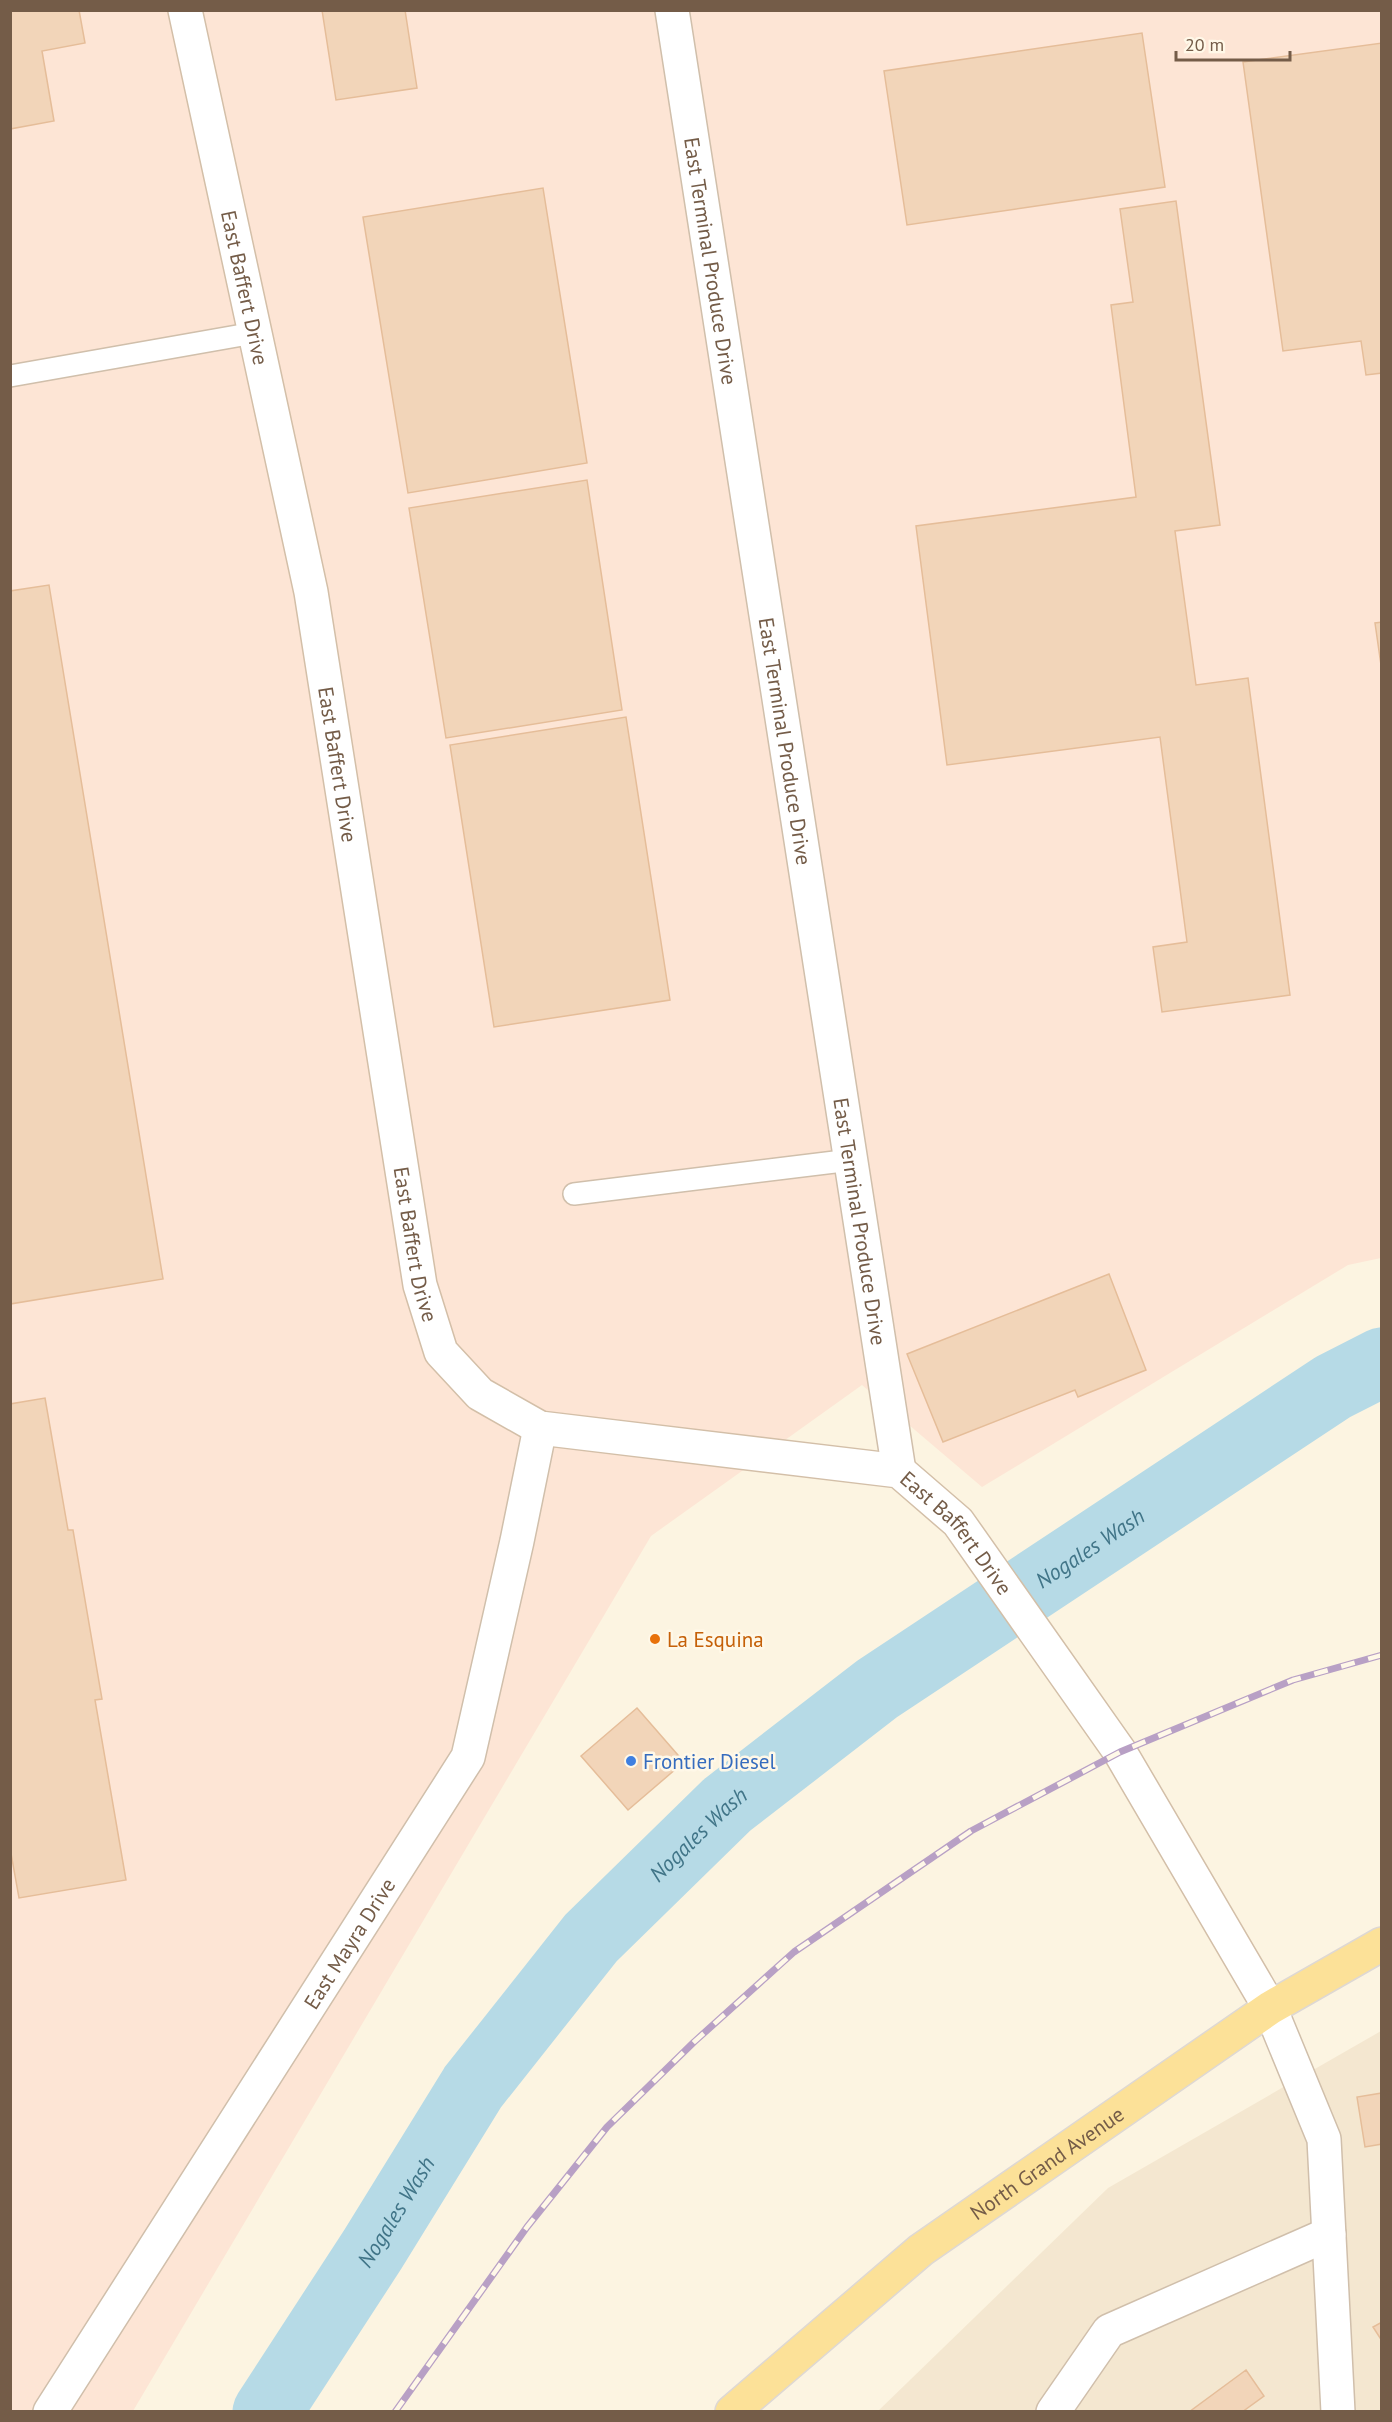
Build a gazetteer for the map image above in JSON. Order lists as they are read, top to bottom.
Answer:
{
  "streets": {
    "main road": ["North Grand Avenue"],
    "street": ["East Terminal Produce Drive", "East Baffert Drive", "East Mayra Drive"]
  },
  "crossings": [
    ["East Terminal Produce Drive", "East Baffert Drive"],
    ["East Baffert Drive", "East Mayra Drive"],
    ["East Baffert Drive", "North Grand Avenue"]
  ],
  "water": ["Nogales Wash"],
  "places": ["La Esquina", "Frontier Diesel"],
  "scale_bar": "20 m"
}
